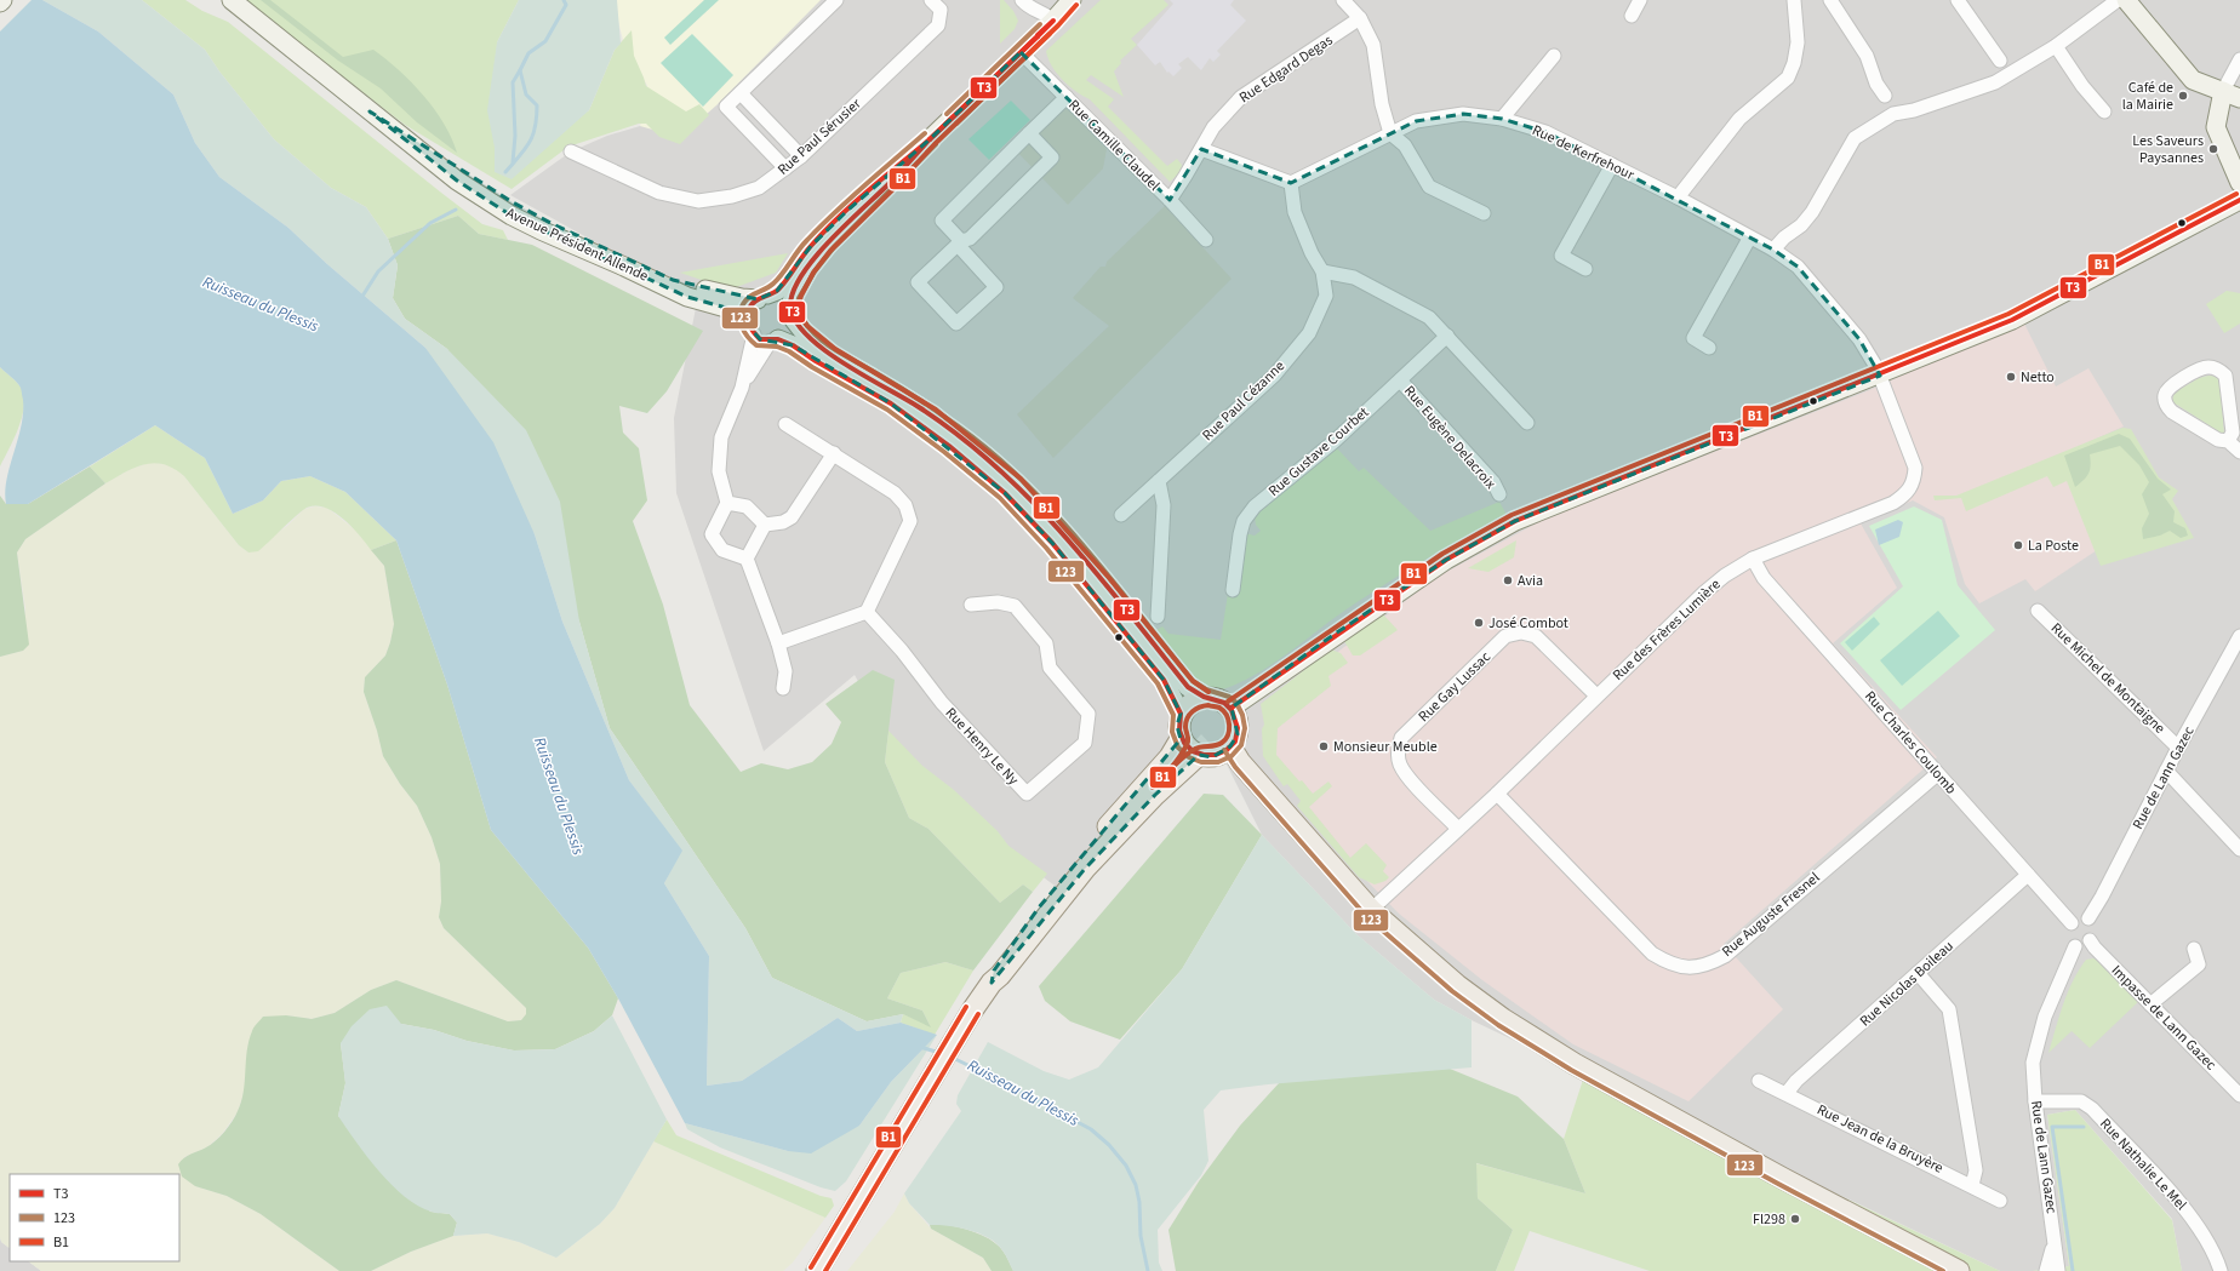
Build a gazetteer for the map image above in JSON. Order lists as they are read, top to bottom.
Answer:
{
  "streets": {
    "main road": ["Avenue Président Allende"],
    "street": [
      "Rue Edgard Degas",
      "Rue Paul Sérusier",
      "Rue Camille Claudel",
      "Rue de Kerfrehour",
      "Rue Paul Cézanne",
      "Rue Eugène Delacroix",
      "Rue Gustave Courbet",
      "Rue des Frères Lumière",
      "Rue Michel de Montaigne",
      "Rue Gay Lussac",
      "Rue Charles Coulomb",
      "Rue Henry Le Ny",
      "Rue de Lann Gazec",
      "Rue Auguste Fresnel",
      "Rue Nicolas Boileau",
      "Impasse de Lann Gazec",
      "Rue Jean de la Bruyère",
      "Rue Nathalie Le Mel"
    ]
  },
  "crossings": [
    ["Rue Edgard Degas", "Rue Camille Claudel"],
    ["Rue de Kerfrehour", "Rue Paul Cézanne"],
    ["Rue de Kerfrehour", "Rue des Frères Lumière"],
    ["Rue Eugène Delacroix", "Rue Gustave Courbet"],
    ["Rue des Frères Lumière", "Rue Gay Lussac"],
    ["Rue des Frères Lumière", "Rue Charles Coulomb"],
    ["Rue des Frères Lumière", "Rue Auguste Fresnel"],
    ["Rue Michel de Montaigne", "Rue de Lann Gazec"],
    ["Rue Charles Coulomb", "Rue de Lann Gazec"],
    ["Rue Charles Coulomb", "Rue Auguste Fresnel"],
    ["Rue Charles Coulomb", "Rue Nicolas Boileau"],
    ["Rue Charles Coulomb", "Impasse de Lann Gazec"],
    ["Rue de Lann Gazec", "Impasse de Lann Gazec"],
    ["Rue de Lann Gazec", "Rue Nathalie Le Mel"],
    ["Rue Nicolas Boileau", "Rue Jean de la Bruyère"]
  ],
  "water": ["Ruisseau du Plessis"],
  "places": [
    "Café de la Mairie",
    "Les Saveurs Paysannes",
    "Netto",
    "La Poste",
    "Avia",
    "José Combot",
    "Monsieur Meuble",
    "Fl298"
  ],
  "lines": ["transit line B1", "transit line T3", "transit line 123"],
  "legend": ["T3", "123", "B1"]
}
